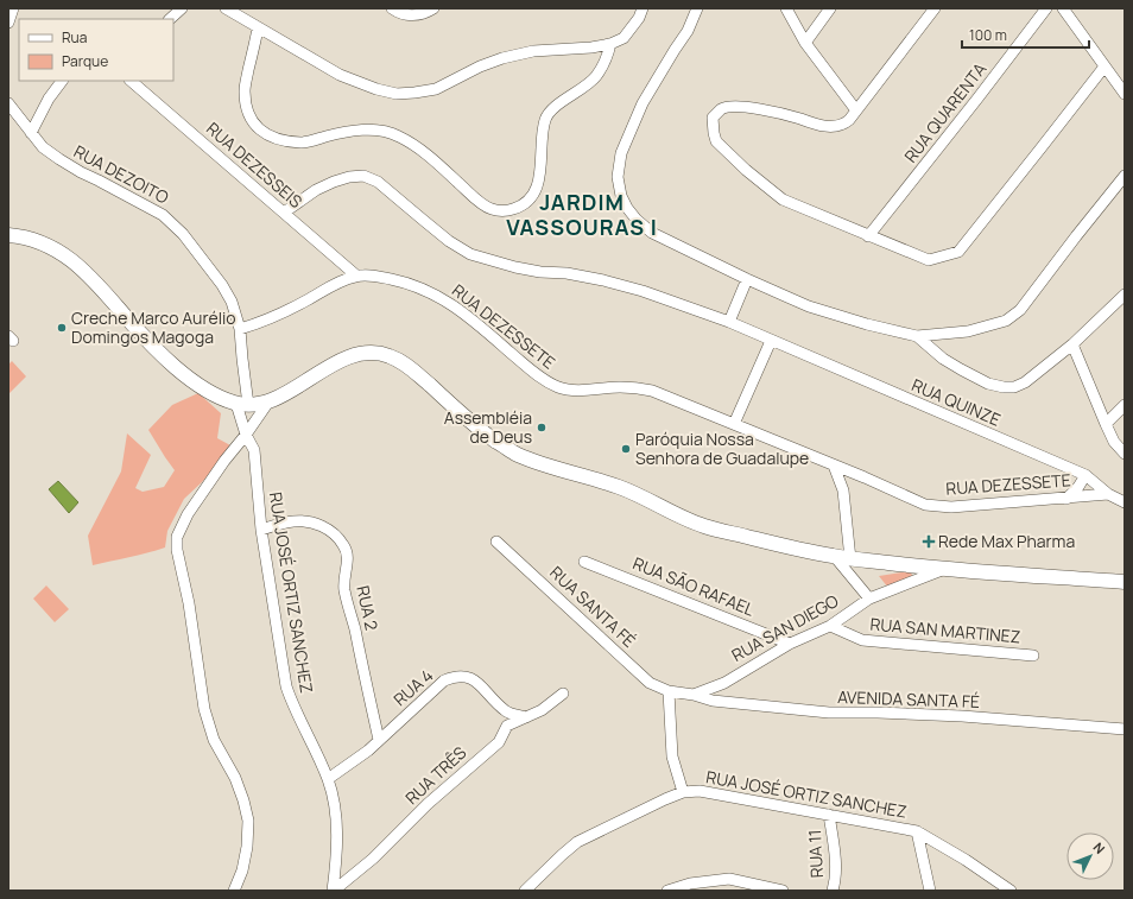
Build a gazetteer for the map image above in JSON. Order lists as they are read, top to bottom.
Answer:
{
  "streets": {
    "street": [
      "RUA QUARENTA",
      "RUA DEZESSEIS",
      "RUA DEZOITO",
      "RUA DEZESSETE",
      "RUA QUINZE",
      "RUA SÃO RAFAEL",
      "RUA JOSÉ ORTIZ SANCHEZ",
      "RUA SANTA FÉ",
      "RUA 2",
      "RUA SAN DIEGO",
      "RUA SAN MARTINEZ",
      "RUA 4",
      "AVENIDA SANTA FÉ",
      "RUA TRÊS",
      "RUA 11"
    ]
  },
  "crossings": [
    ["RUA DEZESSEIS", "RUA DEZESSETE"],
    ["RUA DEZESSEIS", "RUA QUINZE"],
    ["RUA DEZOITO", "RUA DEZESSETE"],
    ["RUA DEZOITO", "RUA JOSÉ ORTIZ SANCHEZ"],
    ["RUA DEZESSETE", "RUA QUINZE"],
    ["RUA SÃO RAFAEL", "RUA SAN DIEGO"],
    ["RUA JOSÉ ORTIZ SANCHEZ", "RUA 2"],
    ["RUA JOSÉ ORTIZ SANCHEZ", "RUA 4"],
    ["RUA JOSÉ ORTIZ SANCHEZ", "RUA TRÊS"],
    ["RUA JOSÉ ORTIZ SANCHEZ", "RUA 11"],
    ["RUA SANTA FÉ", "RUA SAN DIEGO"],
    ["RUA 2", "RUA 4"],
    ["RUA SAN DIEGO", "RUA SAN MARTINEZ"],
    ["RUA SAN DIEGO", "AVENIDA SANTA FÉ"],
    ["RUA 4", "RUA TRÊS"]
  ],
  "districts": ["JARDIM VASSOURAS I"],
  "places": {
    "other": ["Creche Marco Aurélio Domingos Magoga", "Assembléia de Deus", "Paróquia Nossa Senhora de Guadalupe"],
    "health": ["Rede Max Pharma"]
  },
  "legend": ["Rua", "Parque"],
  "scale_bar": "100 m",
  "north": "top right"
}
